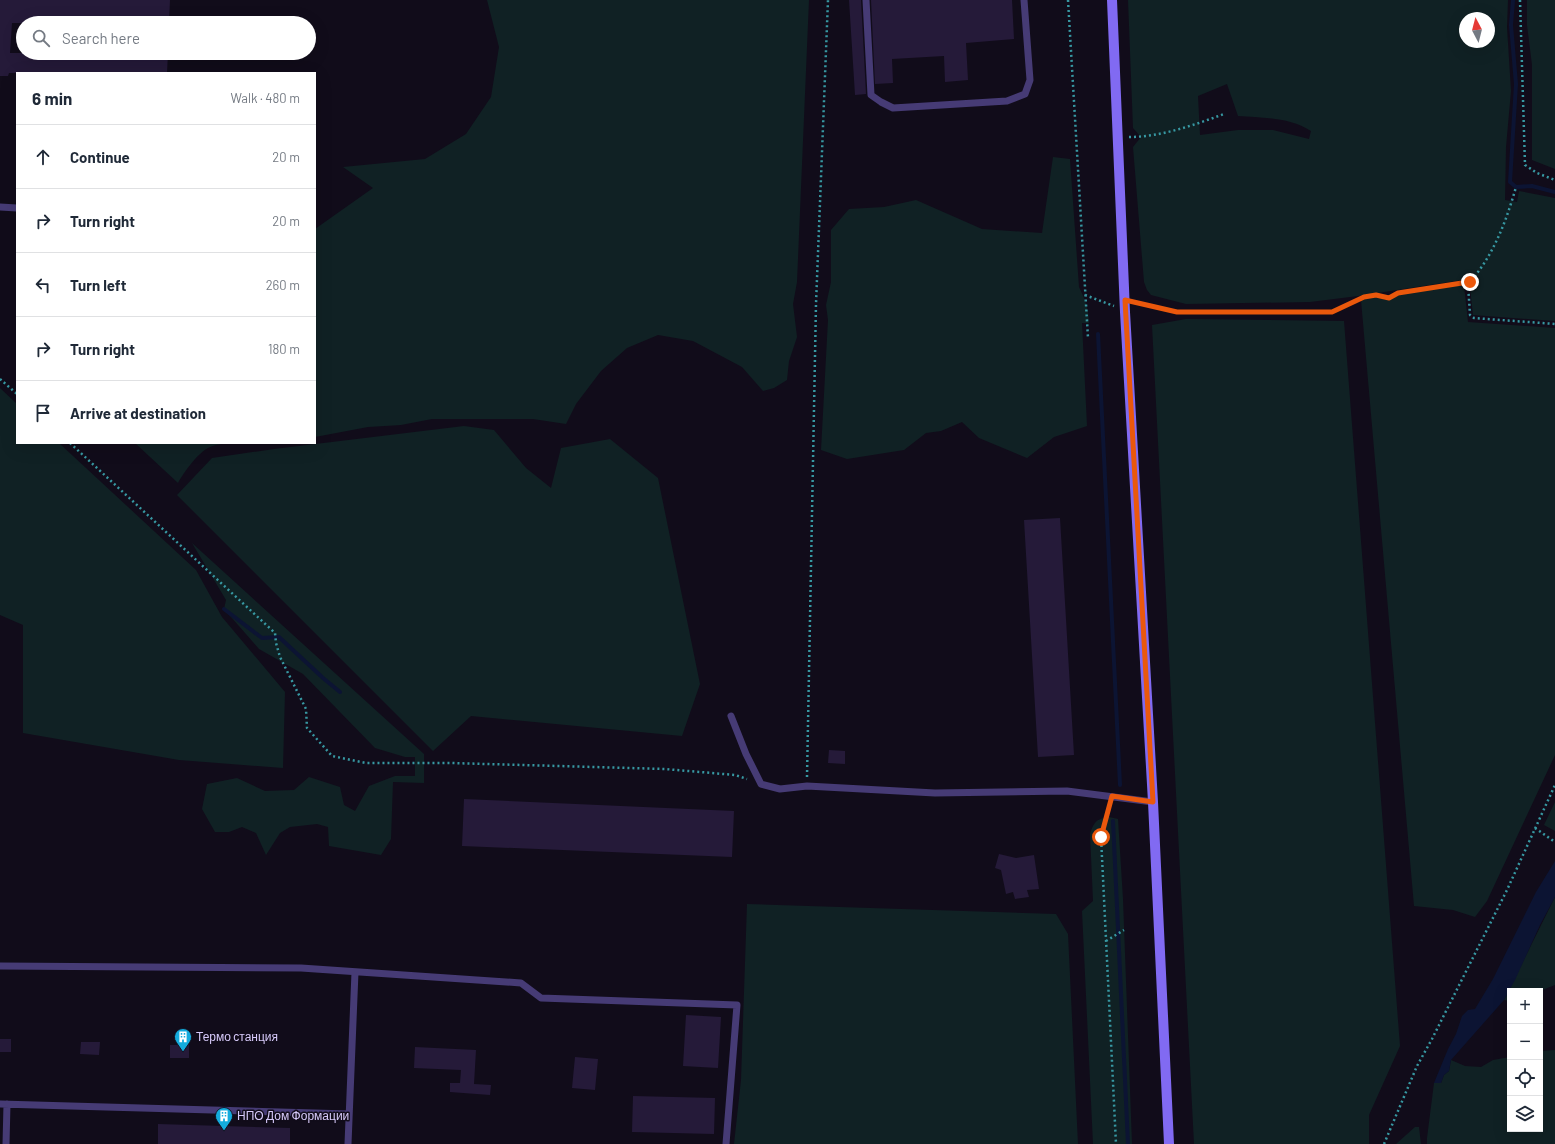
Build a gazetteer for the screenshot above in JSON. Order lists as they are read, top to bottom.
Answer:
{
  "places": {
    "building": ["Термо станция", "НПО Дом Формации"]
  },
  "north": "top",
  "page": {
    "search": "Search here",
    "heading": ["6 min", "Walk · 480 m"],
    "list": [
      ["Continue", "20 m"],
      ["Turn right", "20 m"],
      ["Turn left", "260 m"],
      ["Turn right", "180 m"],
      "Arrive at destination"
    ],
    "map_buttons": ["+", "−"]
  }
}
